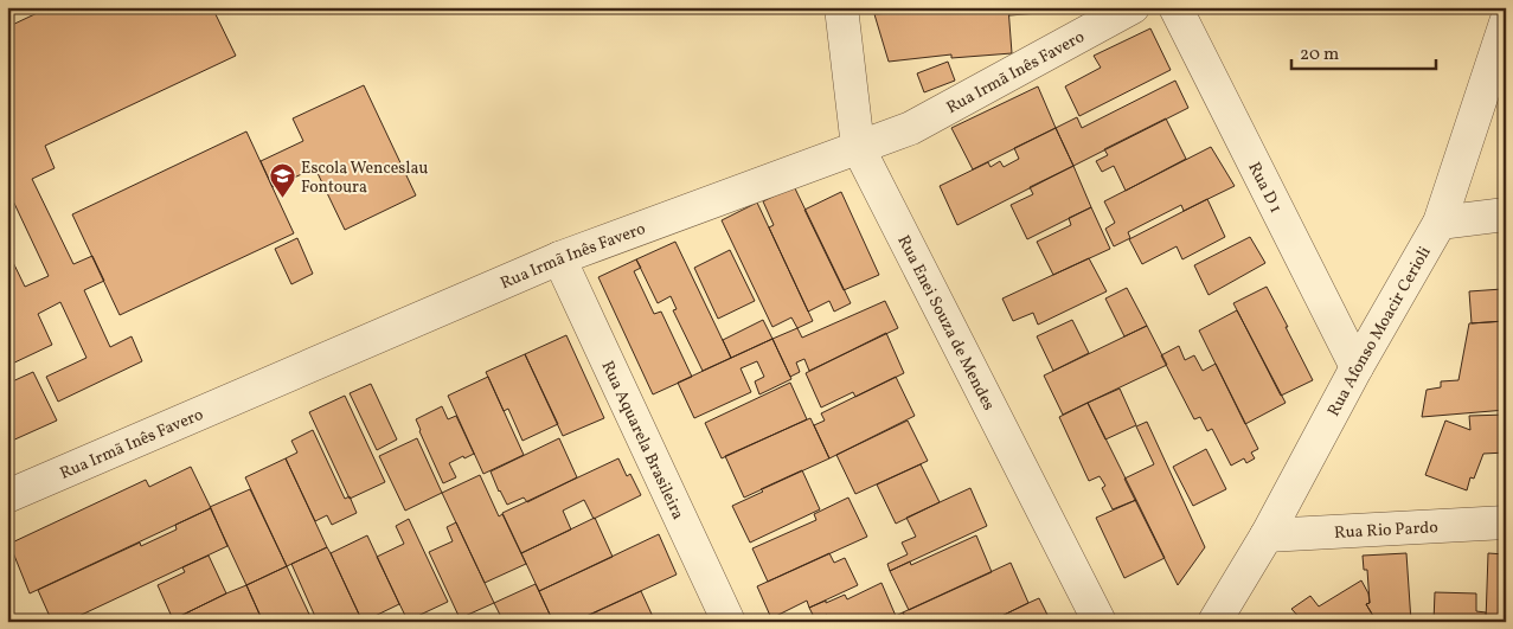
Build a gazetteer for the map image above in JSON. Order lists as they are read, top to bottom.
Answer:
{
  "streets": {
    "street": [
      "Rua Irmã Inês Favero",
      "Rua D 1",
      "Rua Enei Souza de Mendes",
      "Rua Afonso Moacir Cerioli",
      "Rua Aquarela Brasileira",
      "Rua Rio Pardo"
    ]
  },
  "crossings": [
    ["Rua Irmã Inês Favero", "Rua Enei Souza de Mendes"],
    ["Rua Irmã Inês Favero", "Rua Aquarela Brasileira"],
    ["Rua D 1", "Rua Afonso Moacir Cerioli"],
    ["Rua Afonso Moacir Cerioli", "Rua Rio Pardo"]
  ],
  "places": {
    "school or university": ["Escola Wenceslau Fontoura"]
  },
  "scale_bar": "20 m"
}
